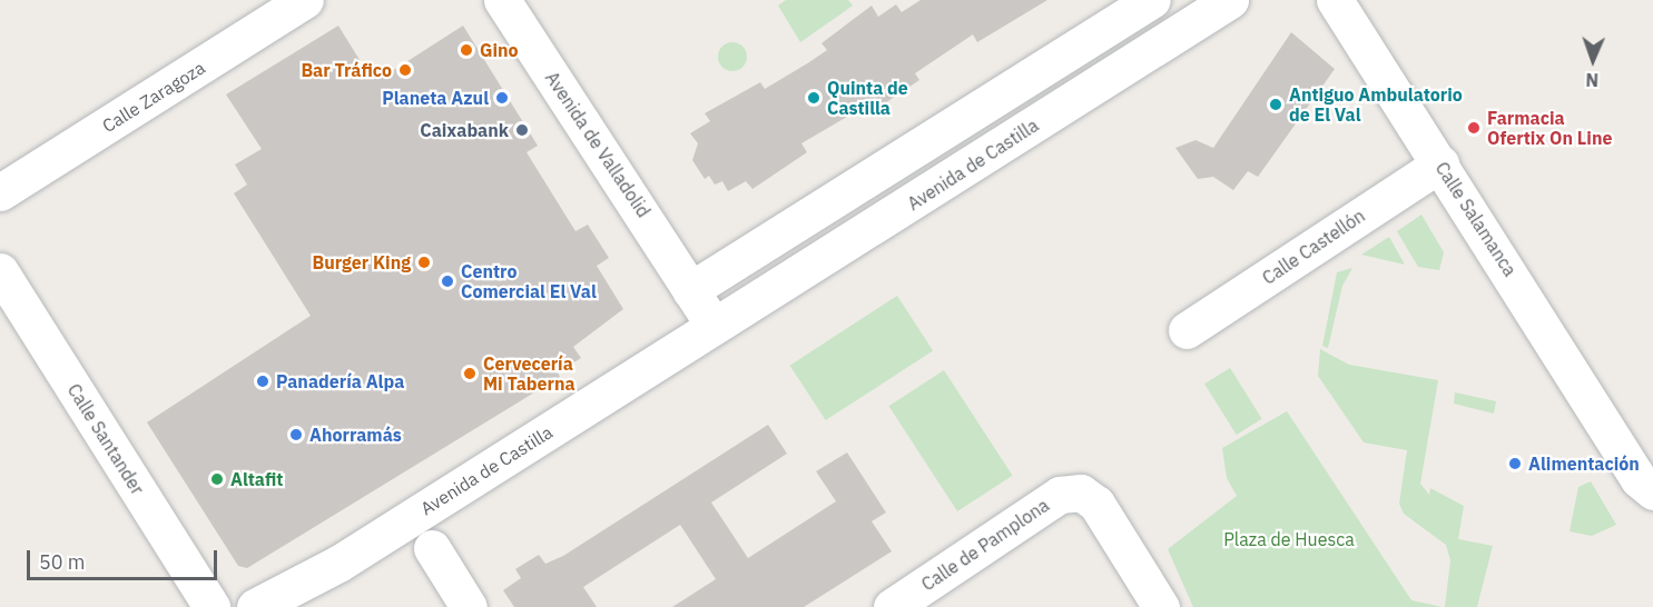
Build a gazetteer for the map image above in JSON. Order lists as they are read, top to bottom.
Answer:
{
  "streets": {
    "street": [
      "Calle Zaragoza",
      "Avenida de Valladolid",
      "Avenida de Castilla",
      "Calle Salamanca",
      "Calle Castellón",
      "Calle Santander",
      "Calle de Pamplona"
    ]
  },
  "crossings": [
    ["Calle Salamanca", "Calle Castellón"]
  ],
  "parks": ["Plaza de Huesca"],
  "places": [
    "Gino",
    "Bar Tráfico",
    "Planeta Azul",
    "Quinta de Castilla",
    "Antiguo Ambulatorio de El Val",
    "Farmacia Ofertix On Line",
    "Caixabank",
    "Burger King",
    "Centro Comercial El Val",
    "Cervecería Mi Taberna",
    "Panadería Alpa",
    "Ahorramás",
    "Alimentación",
    "Altafit"
  ],
  "scale_bar": "50 m",
  "north": "bottom"
}
